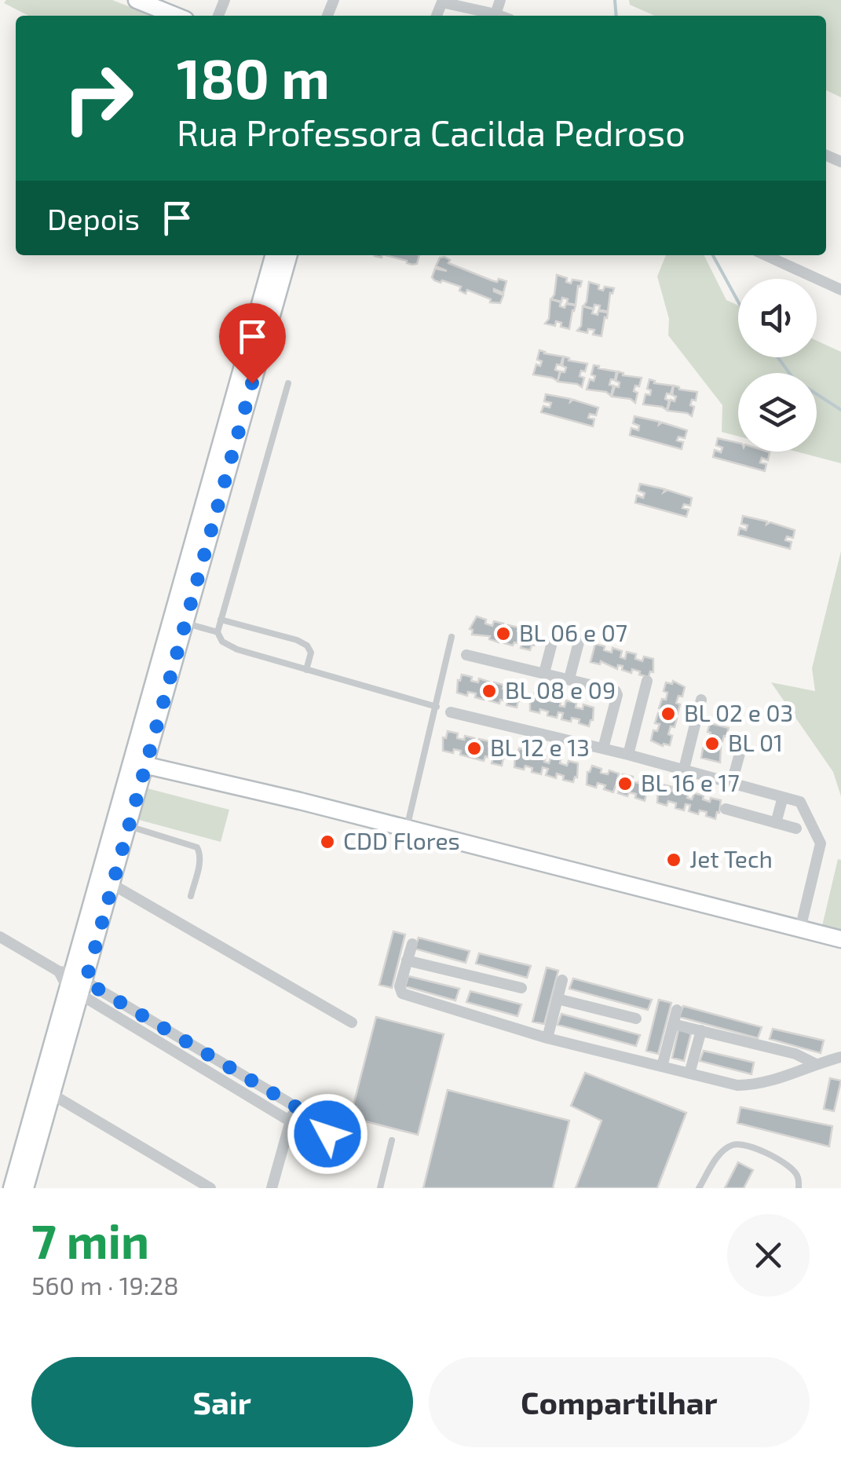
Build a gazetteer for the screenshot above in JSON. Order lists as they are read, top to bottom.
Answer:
{
  "places": [
    "BL 06 e 07",
    "BL 08 e 09",
    "BL 02 e 03",
    "BL 01",
    "BL 12 e 13",
    "BL 16 e 17",
    "CDD Flores",
    "Jet Tech"
  ],
  "page": {
    "turn": ["180 m", "Rua Professora Cacilda Pedroso"],
    "then": "Depois",
    "heading": ["7 min", "560 m · 19:28"],
    "buttons": ["Sair", "Compartilhar"]
  }
}
